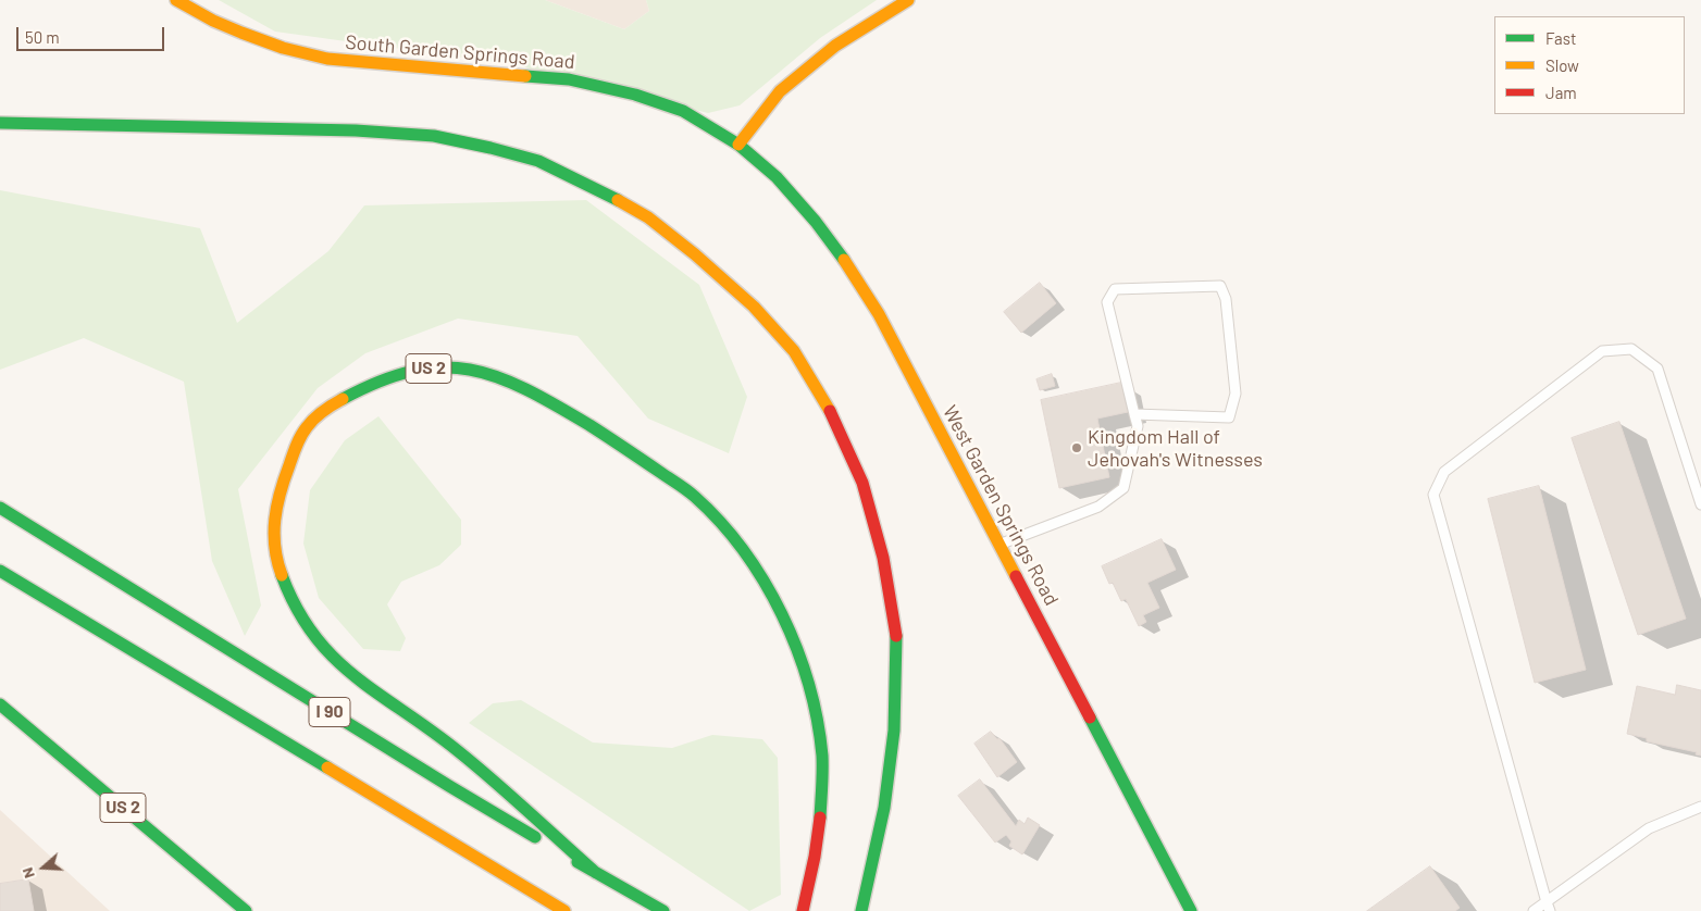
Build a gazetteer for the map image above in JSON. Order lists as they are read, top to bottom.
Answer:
{
  "streets": {
    "main road": [
      "South Garden Springs Road",
      "US 2",
      "West Garden Springs Road",
      "I 90"
    ]
  },
  "crossings": [
    ["South Garden Springs Road", "West Garden Springs Road"],
    ["US 2", "I 90"]
  ],
  "places": ["Kingdom Hall of Jehovah's Witnesses"],
  "legend": ["Fast", "Slow", "Jam"],
  "scale_bar": "50 m",
  "north": "left"
}
